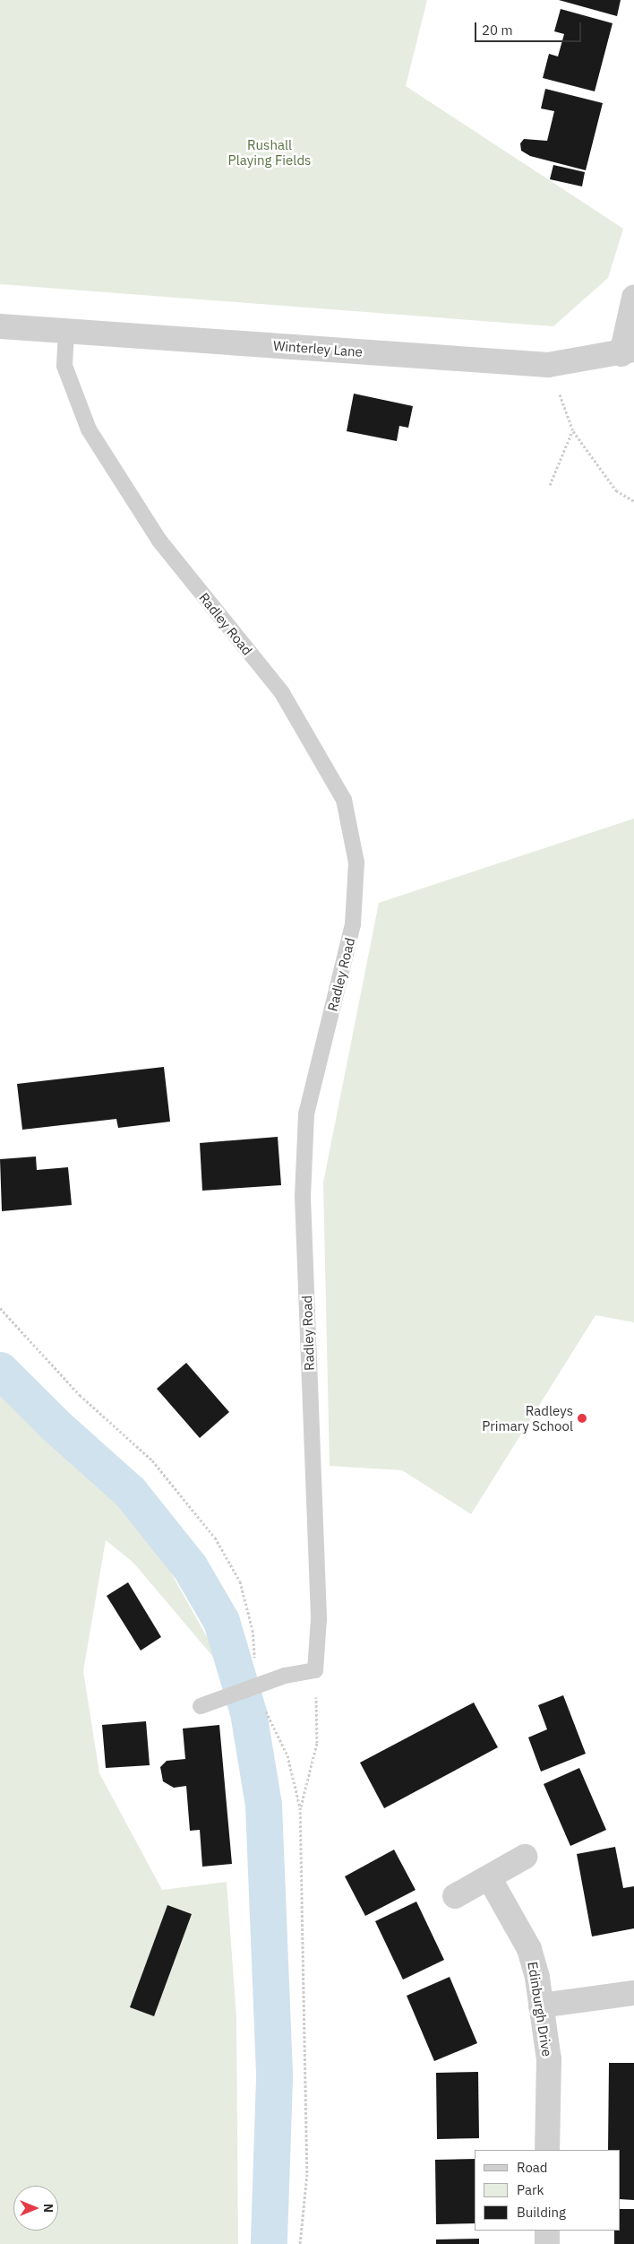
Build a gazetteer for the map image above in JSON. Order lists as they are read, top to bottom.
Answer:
{
  "streets": {
    "street": ["Winterley Lane", "Edinburgh Drive"],
    "lane": ["Radley Road"]
  },
  "crossings": [
    ["Winterley Lane", "Radley Road"]
  ],
  "parks": ["Rushall Playing Fields"],
  "places": ["Radleys Primary School"],
  "legend": ["Road", "Park", "Building"],
  "scale_bar": "20 m",
  "north": "right"
}
